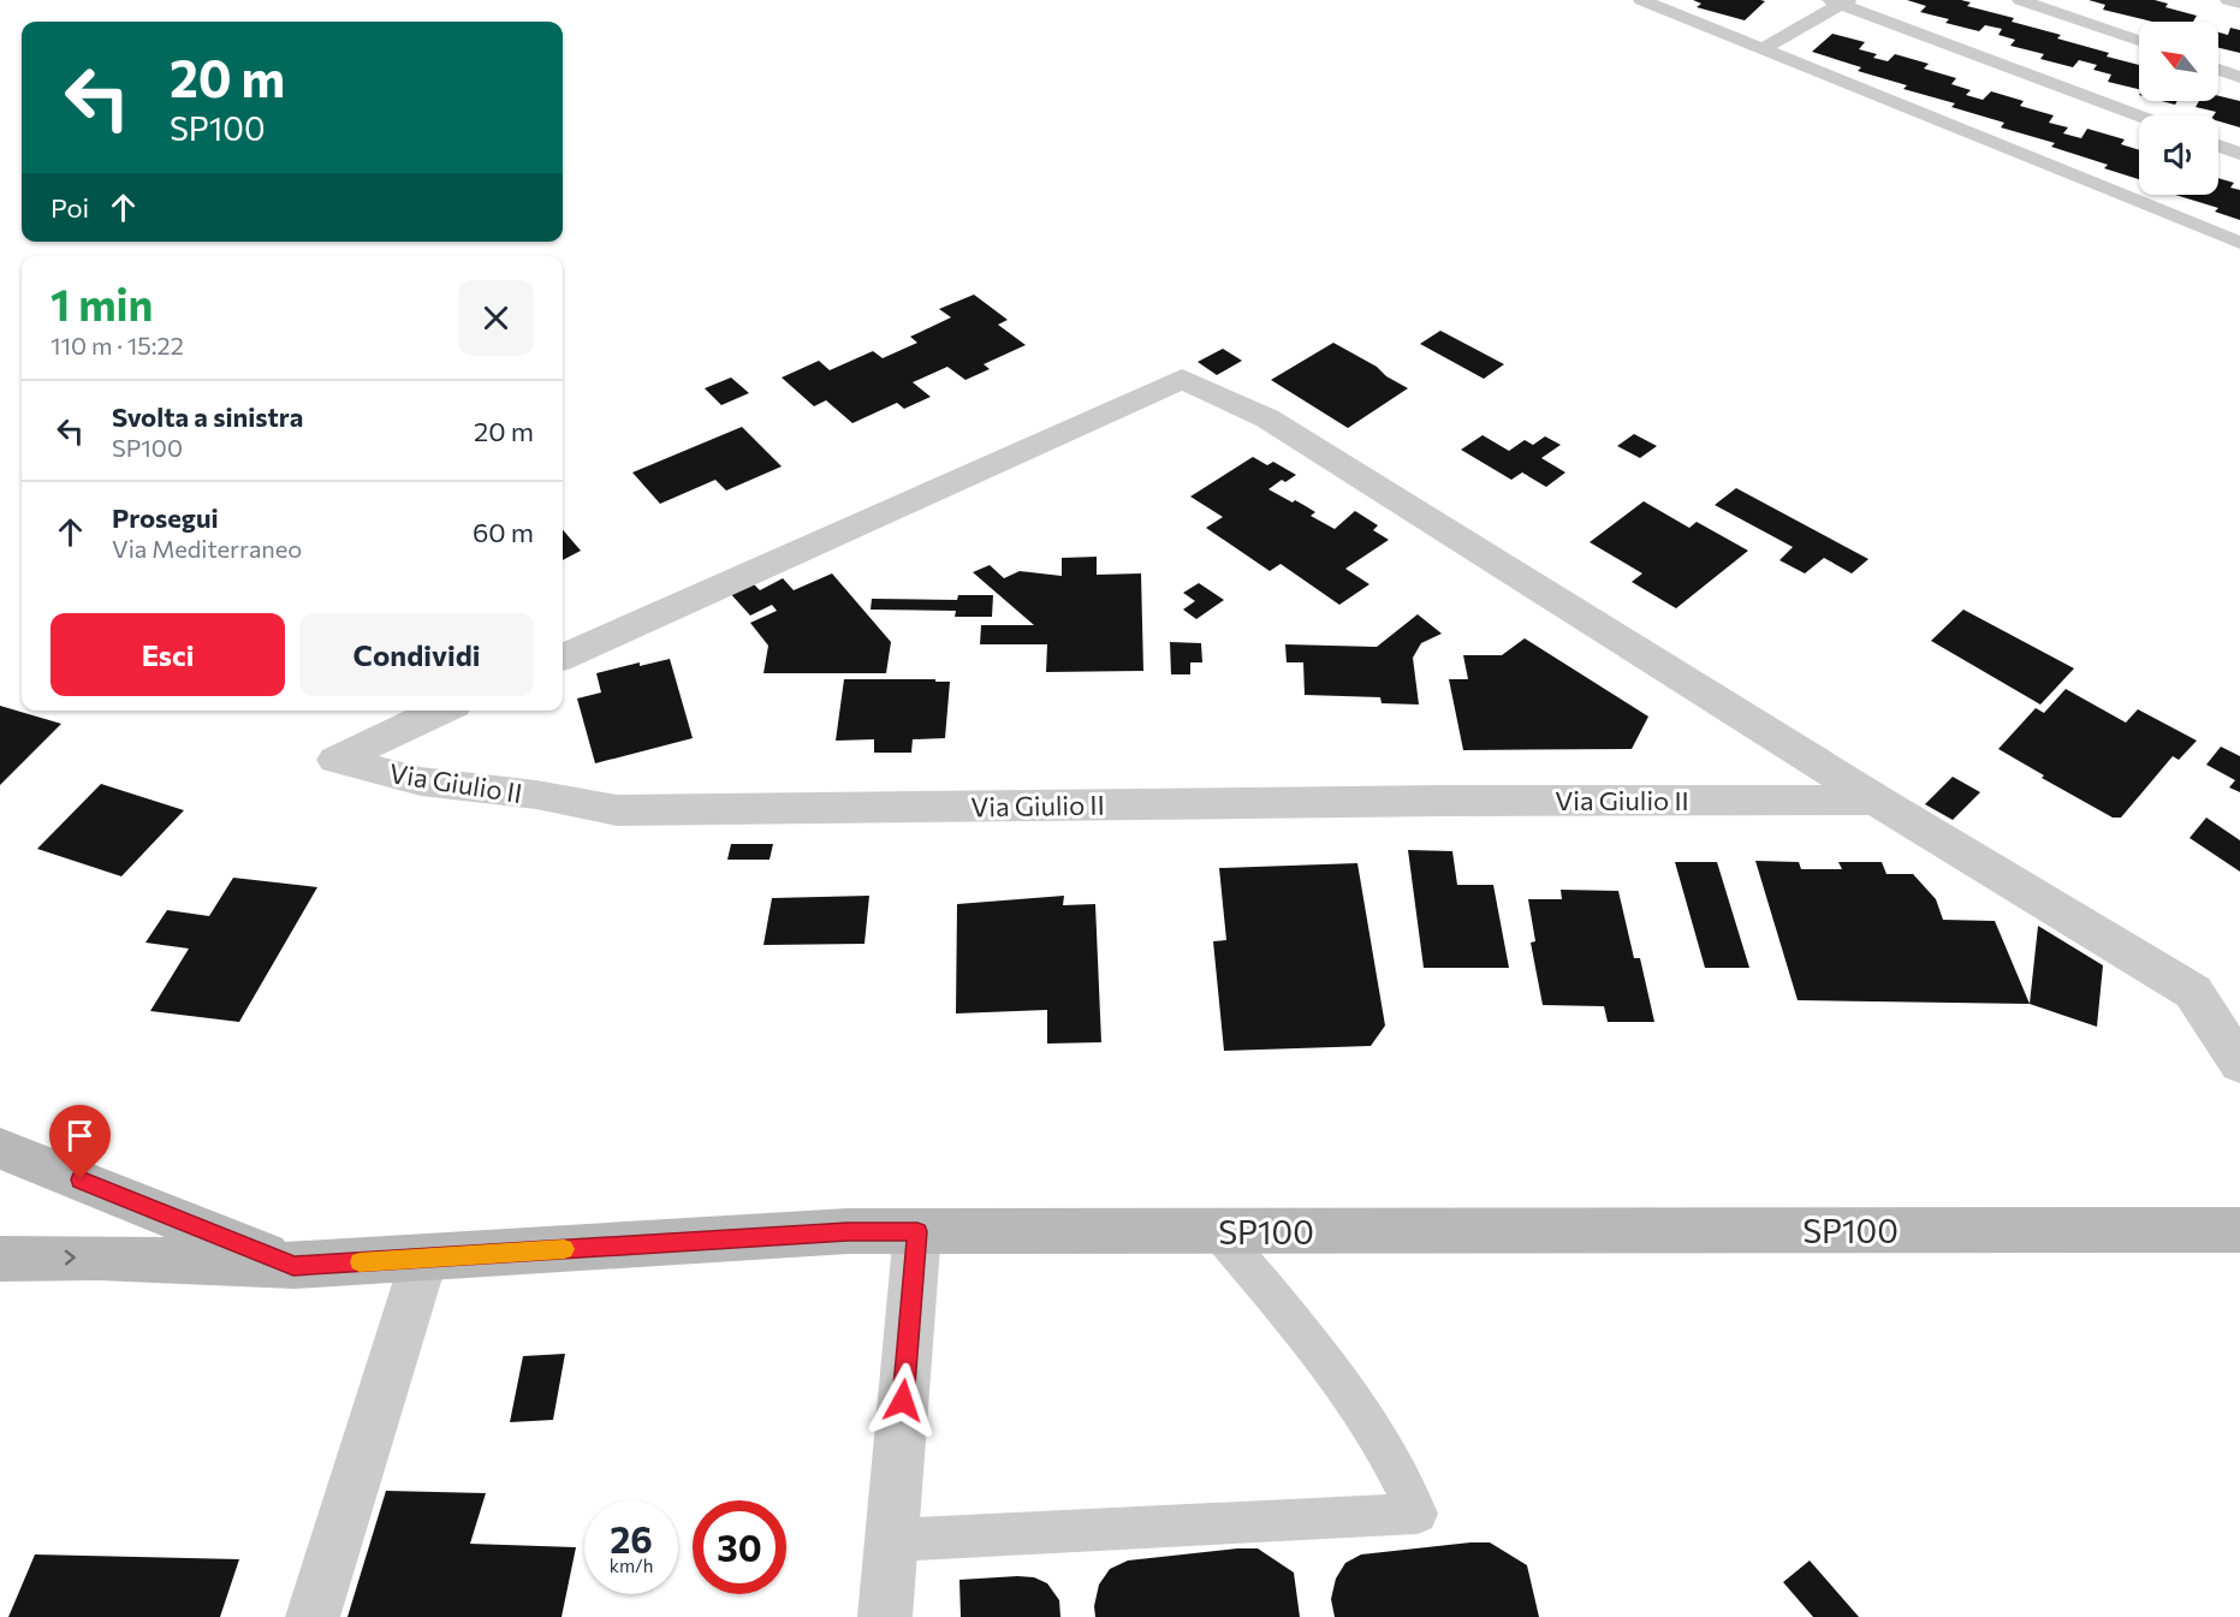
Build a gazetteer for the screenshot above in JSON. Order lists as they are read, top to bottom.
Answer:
{
  "streets": {
    "main road": ["SP100"],
    "street": ["Via Giulio II"]
  },
  "north": "top left",
  "page": {
    "turn": ["20 m", "SP100"],
    "then": "Poi",
    "heading": ["1 min", "110 m · 15:22"],
    "list": [
      {
        "name": "Svolta a sinistra",
        "note": "SP100",
        "value": "20 m"
      },
      {
        "name": "Prosegui",
        "note": "Via Mediterraneo",
        "value": "60 m"
      }
    ],
    "buttons": ["Esci", "Condividi"],
    "speed": "26 km/h",
    "limit": "30"
  }
}
